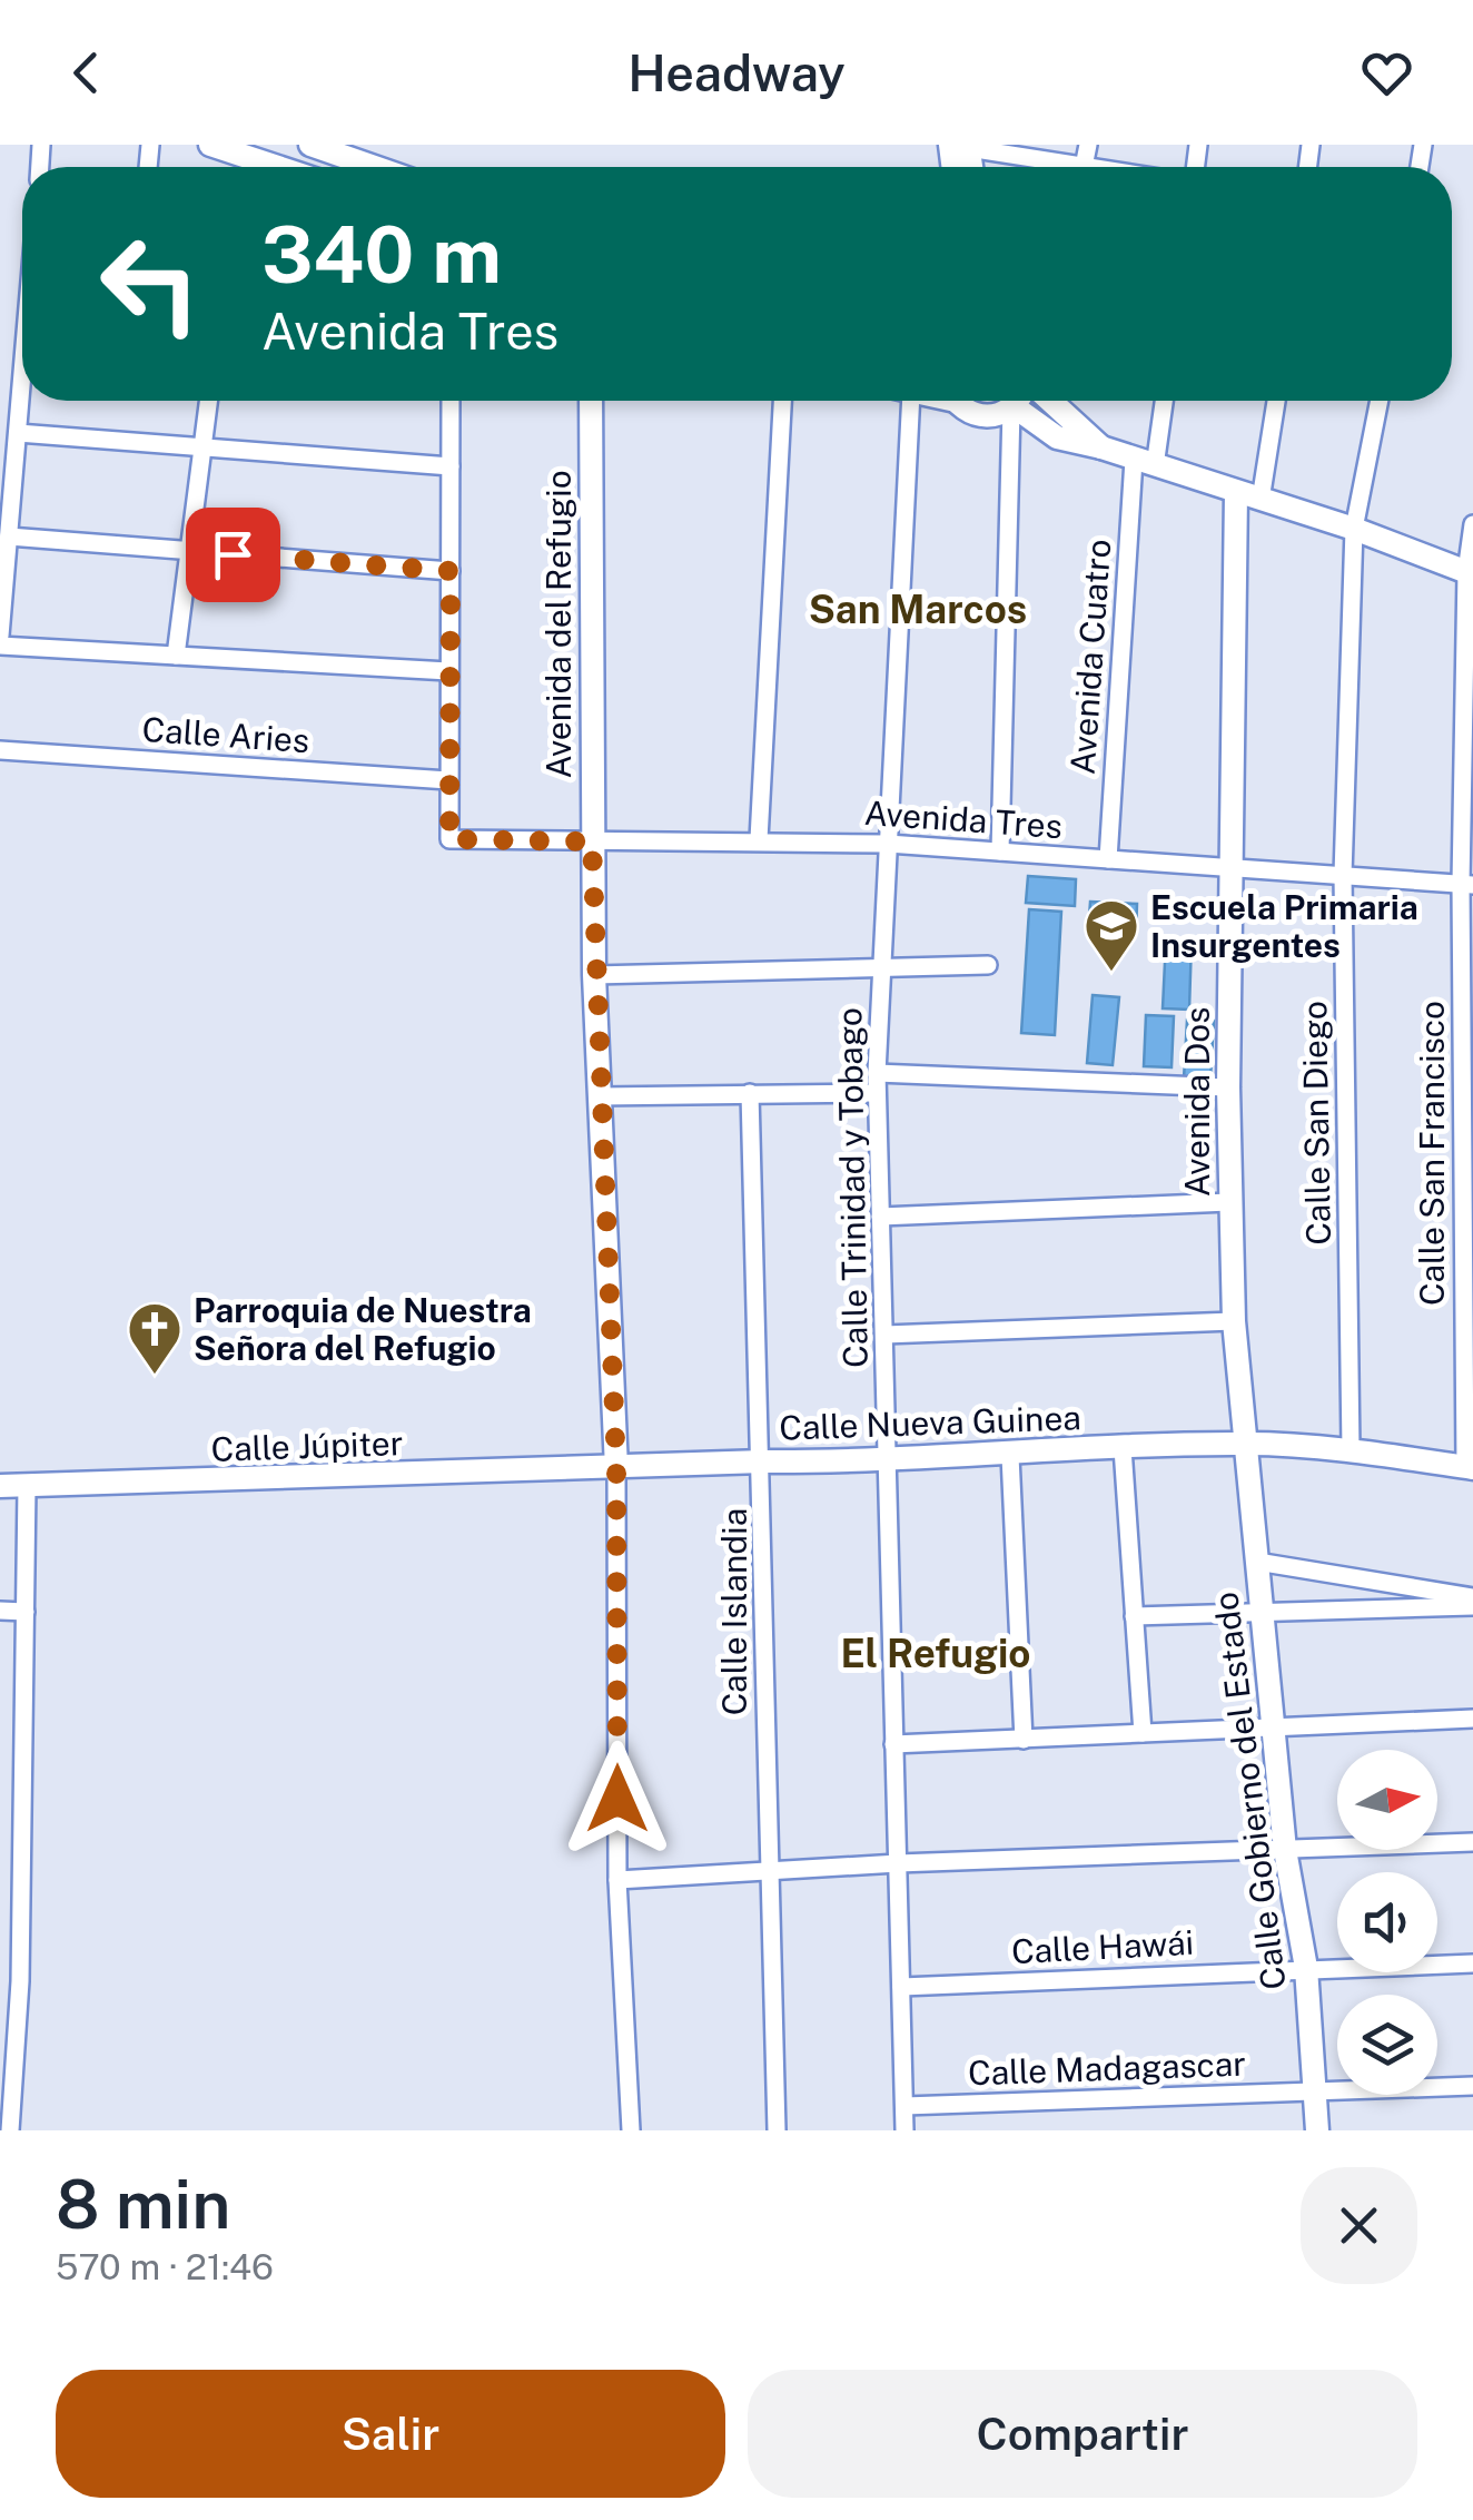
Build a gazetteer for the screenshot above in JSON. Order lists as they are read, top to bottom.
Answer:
{
  "streets": {
    "street": [
      "Avenida del Refugio",
      "Avenida Cuatro",
      "Calle Aries",
      "Avenida Tres",
      "Avenida Dos",
      "Calle San Diego",
      "Calle San Francisco",
      "Calle Trinidad y Tobago",
      "Calle Nueva Guinea",
      "Calle Júpiter",
      "Calle Islandia",
      "Calle Gobierno del Estado",
      "Calle Hawái",
      "Calle Madagascar"
    ]
  },
  "crossings": [
    ["Avenida del Refugio", "Avenida Tres"],
    ["Avenida del Refugio", "Calle Nueva Guinea"],
    ["Avenida del Refugio", "Calle Júpiter"],
    ["Avenida Cuatro", "Avenida Tres"],
    ["Calle Aries", "Avenida Tres"],
    ["Avenida Tres", "Avenida Dos"],
    ["Avenida Tres", "Calle San Diego"],
    ["Avenida Tres", "Calle San Francisco"],
    ["Avenida Tres", "Calle Trinidad y Tobago"],
    ["Avenida Dos", "Calle Nueva Guinea"],
    ["Avenida Dos", "Calle Gobierno del Estado"],
    ["Calle San Diego", "Calle Nueva Guinea"],
    ["Calle San Francisco", "Calle Nueva Guinea"],
    ["Calle Trinidad y Tobago", "Calle Nueva Guinea"],
    ["Calle Trinidad y Tobago", "Calle Hawái"],
    ["Calle Trinidad y Tobago", "Calle Madagascar"],
    ["Calle Nueva Guinea", "Calle Júpiter"],
    ["Calle Nueva Guinea", "Calle Islandia"],
    ["Calle Nueva Guinea", "Calle Gobierno del Estado"],
    ["Calle Gobierno del Estado", "Calle Hawái"],
    ["Calle Gobierno del Estado", "Calle Madagascar"]
  ],
  "districts": ["San Marcos", "El Refugio"],
  "places": {
    "school or university": ["Escuela Primaria Insurgentes"],
    "church": ["Parroquia de Nuestra Señora del Refugio"]
  },
  "north": "right",
  "page": {
    "header": "Headway",
    "turn": ["340 m", "Avenida Tres"],
    "heading": ["8 min", "570 m · 21:46"],
    "buttons": ["Salir", "Compartir"]
  }
}
